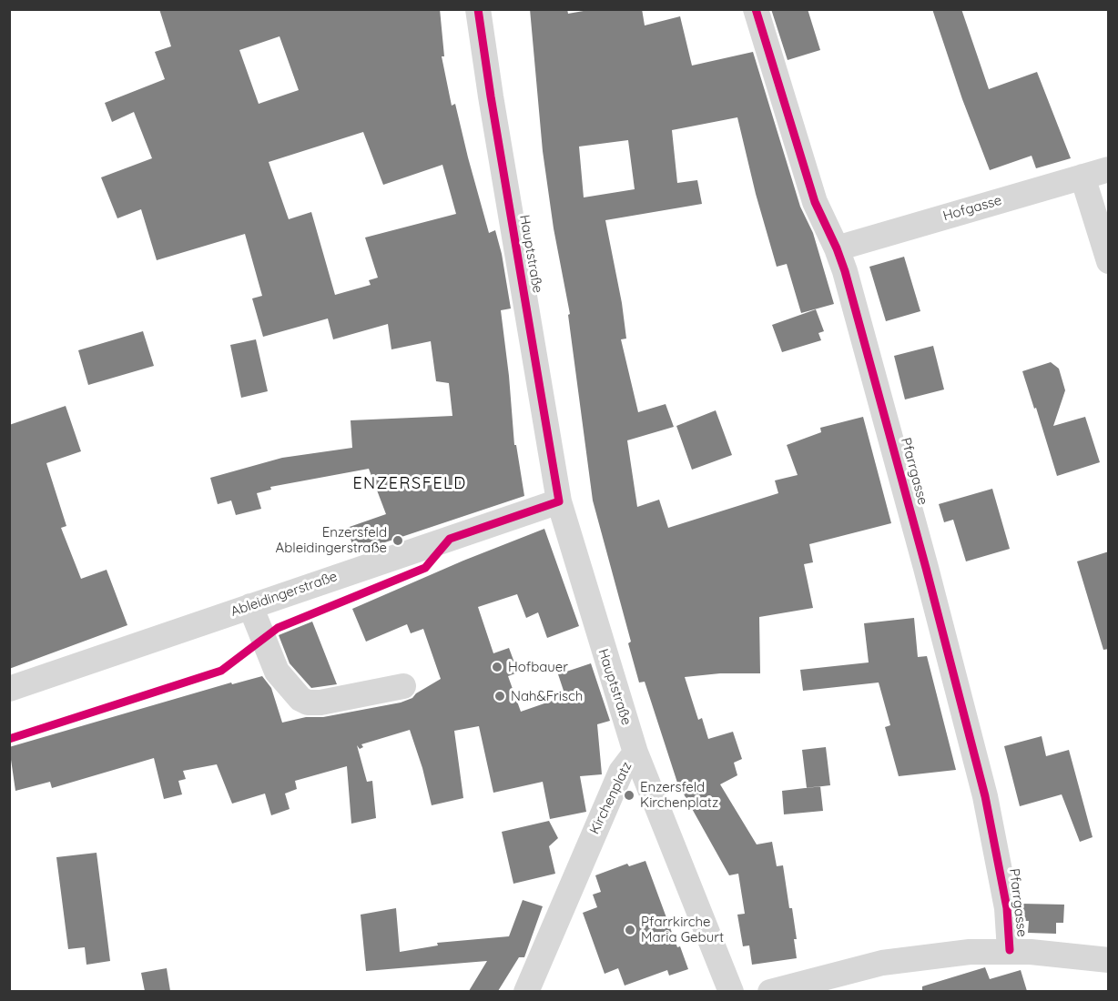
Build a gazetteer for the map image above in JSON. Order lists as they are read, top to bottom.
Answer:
{
  "streets": {
    "street": [
      "Hofgasse",
      "Hauptstraße",
      "Pfarrgasse",
      "Ableidingerstraße",
      "Kirchenplatz"
    ]
  },
  "crossings": [
    ["Hofgasse", "Pfarrgasse"],
    ["Hauptstraße", "Ableidingerstraße"],
    ["Hauptstraße", "Kirchenplatz"]
  ],
  "districts": ["ENZERSFELD"],
  "places": [
    "Enzersfeld Ableidingerstraße",
    "Hofbauer",
    "Nah&Frisch",
    "Enzersfeld Kirchenplatz",
    "Pfarrkirche Maria Geburt"
  ]
}
